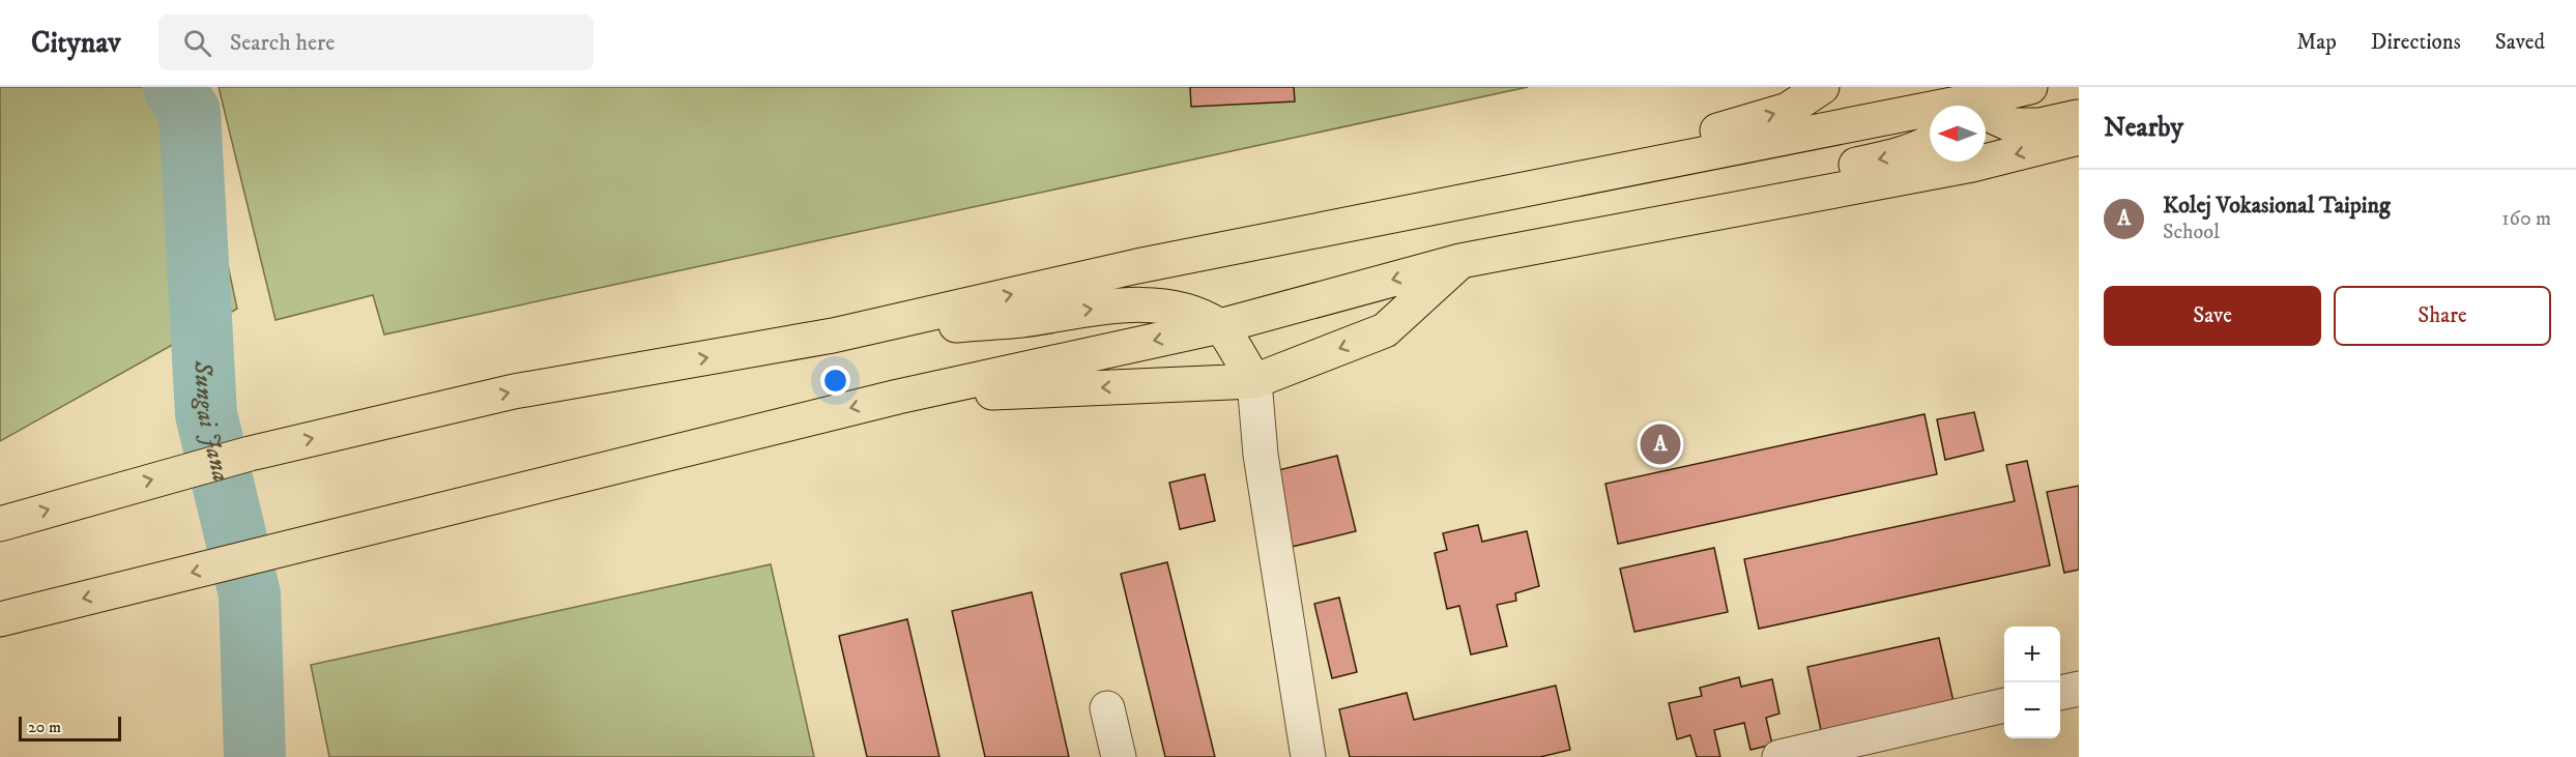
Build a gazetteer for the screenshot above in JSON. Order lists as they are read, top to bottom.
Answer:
{
  "water": ["Sungai Jana"],
  "scale_bar": "20 m",
  "north": "left",
  "page": {
    "header": "Citynav",
    "search": "Search here",
    "nav": ["Map", "Directions", "Saved"],
    "heading": "Nearby",
    "list": [
      {
        "mark": "A",
        "name": "Kolej Vokasional Taiping",
        "note": "School",
        "value": "160 m"
      }
    ],
    "buttons": ["Save", "Share"],
    "pins": "A",
    "map_buttons": ["+", "−"],
    "scale": "20 m"
  }
}
